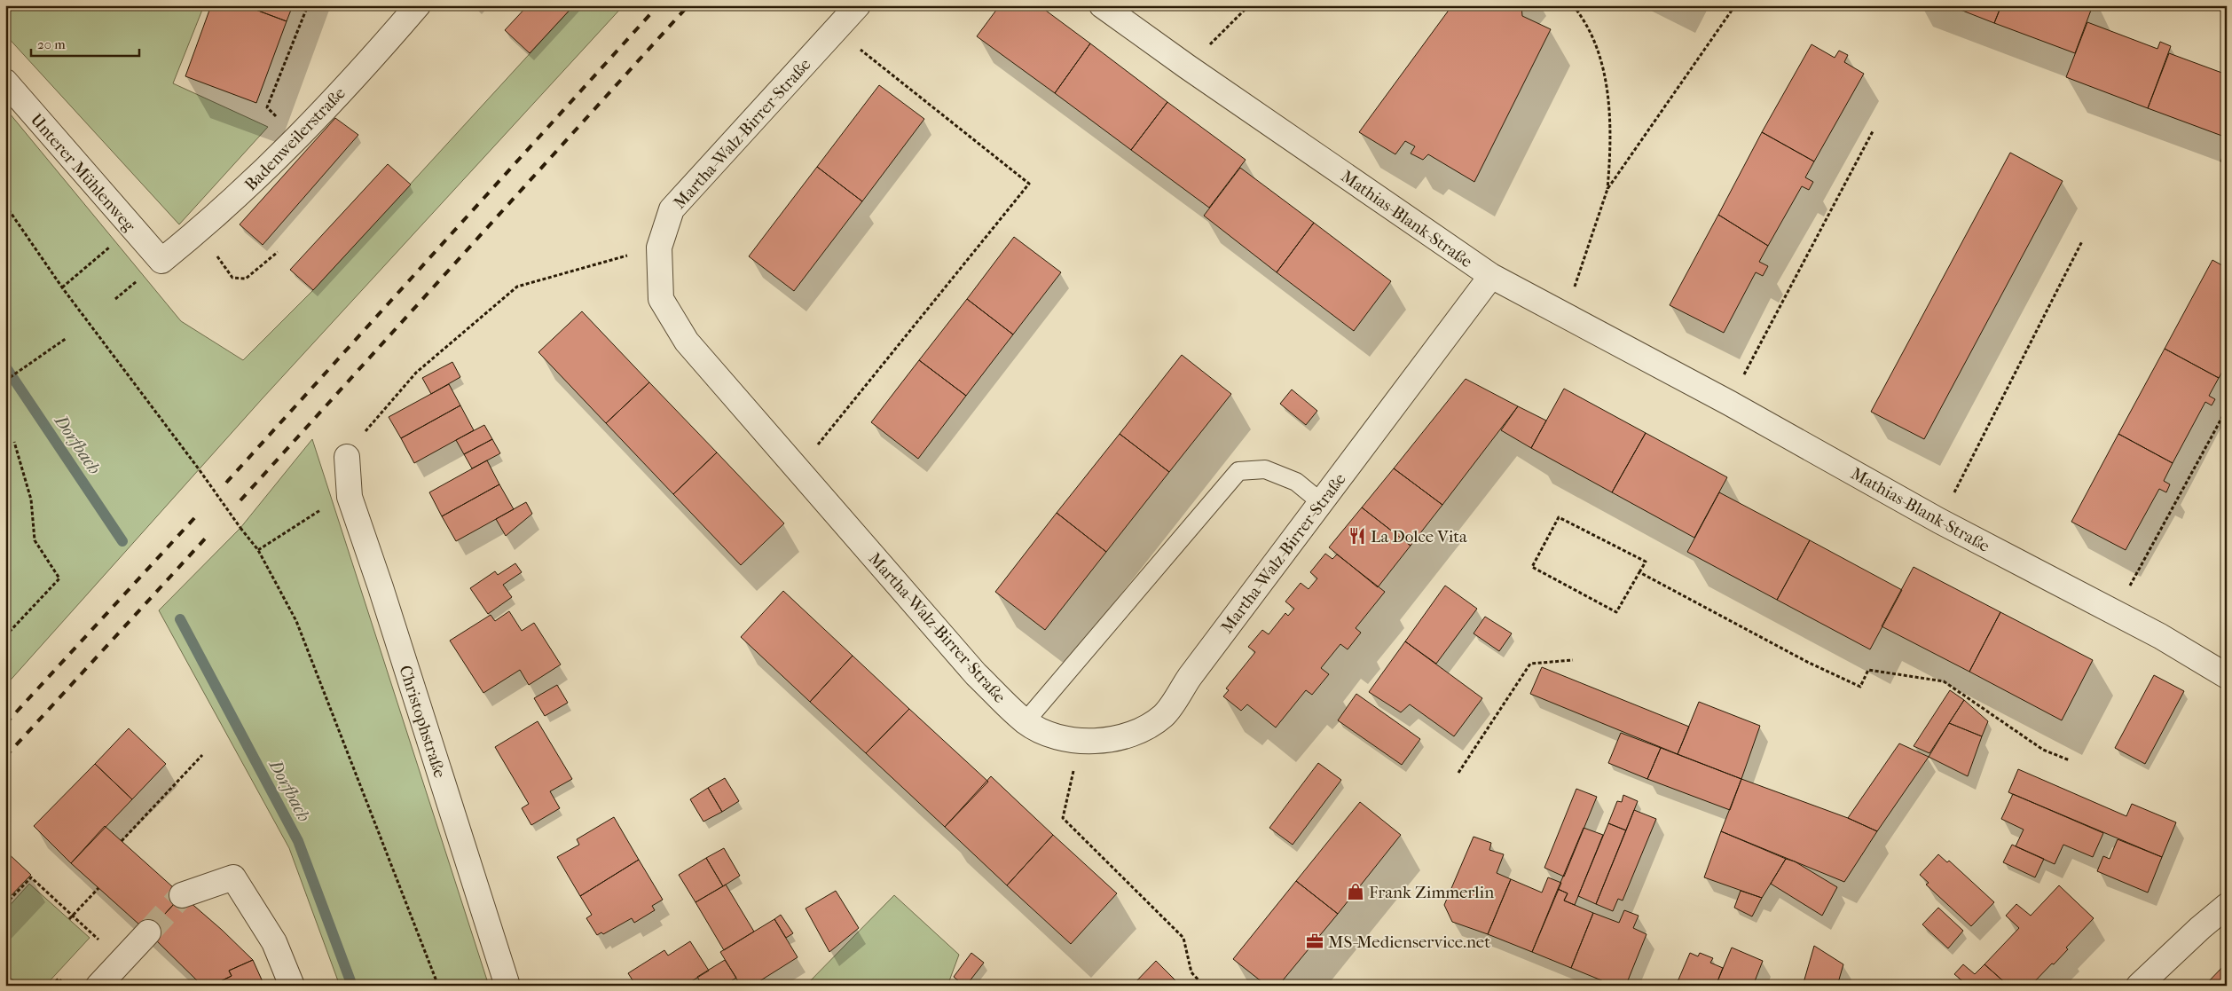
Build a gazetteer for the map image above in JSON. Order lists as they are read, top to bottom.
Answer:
{
  "streets": {
    "street": [
      "Martha-Walz-Birrer-Straße",
      "Badenweilerstraße",
      "Unterer Mühlenweg",
      "Mathias-Blank-Straße",
      "Christophstraße"
    ]
  },
  "crossings": [
    ["Martha-Walz-Birrer-Straße", "Mathias-Blank-Straße"],
    ["Badenweilerstraße", "Unterer Mühlenweg"]
  ],
  "water": ["Dorfbach"],
  "places": {
    "restaurant": ["La Dolce Vita"],
    "shop": ["Frank Zimmerlin"],
    "office": ["MS-Medienservice.net"]
  },
  "scale_bar": "20 m"
}
